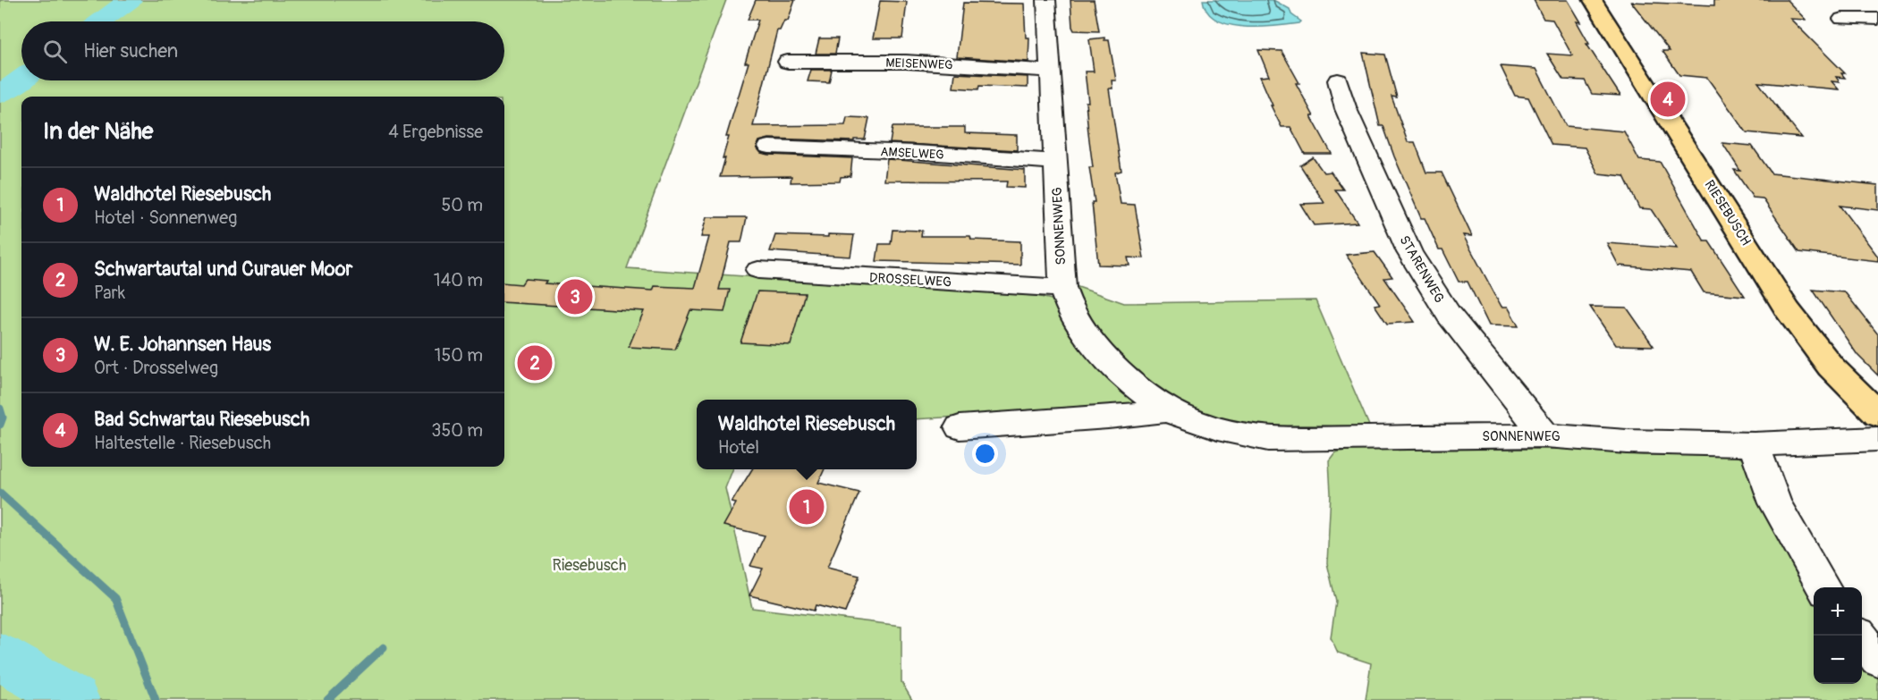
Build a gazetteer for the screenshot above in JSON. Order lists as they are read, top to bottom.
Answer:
{
  "streets": {
    "main road": ["RIESEBUSCH"],
    "street": [
      "MEISENWEG",
      "AMSELWEG",
      "SONNENWEG",
      "STARENWEG",
      "DROSSELWEG"
    ]
  },
  "crossings": [
    ["MEISENWEG", "SONNENWEG"],
    ["AMSELWEG", "SONNENWEG"],
    ["SONNENWEG", "STARENWEG"],
    ["SONNENWEG", "DROSSELWEG"]
  ],
  "parks": ["Riesebusch"],
  "page": {
    "search": "Hier suchen",
    "pins": [
      "4",
      "3",
      "2",
      "1"
    ],
    "heading": ["In der Nähe", "4 Ergebnisse"],
    "list": [
      {
        "mark": "1",
        "name": "Waldhotel Riesebusch",
        "note": "Hotel · Sonnenweg",
        "value": "50 m"
      },
      {
        "mark": "2",
        "name": "Schwartautal und Curauer Moor",
        "note": "Park",
        "value": "140 m"
      },
      {
        "mark": "3",
        "name": "W. E. Johannsen Haus",
        "note": "Ort · Drosselweg",
        "value": "150 m"
      },
      {
        "mark": "4",
        "name": "Bad Schwartau Riesebusch",
        "note": "Haltestelle · Riesebusch",
        "value": "350 m"
      }
    ],
    "popup": ["Waldhotel Riesebusch", "Hotel"],
    "map_buttons": ["+", "−"]
  }
}
